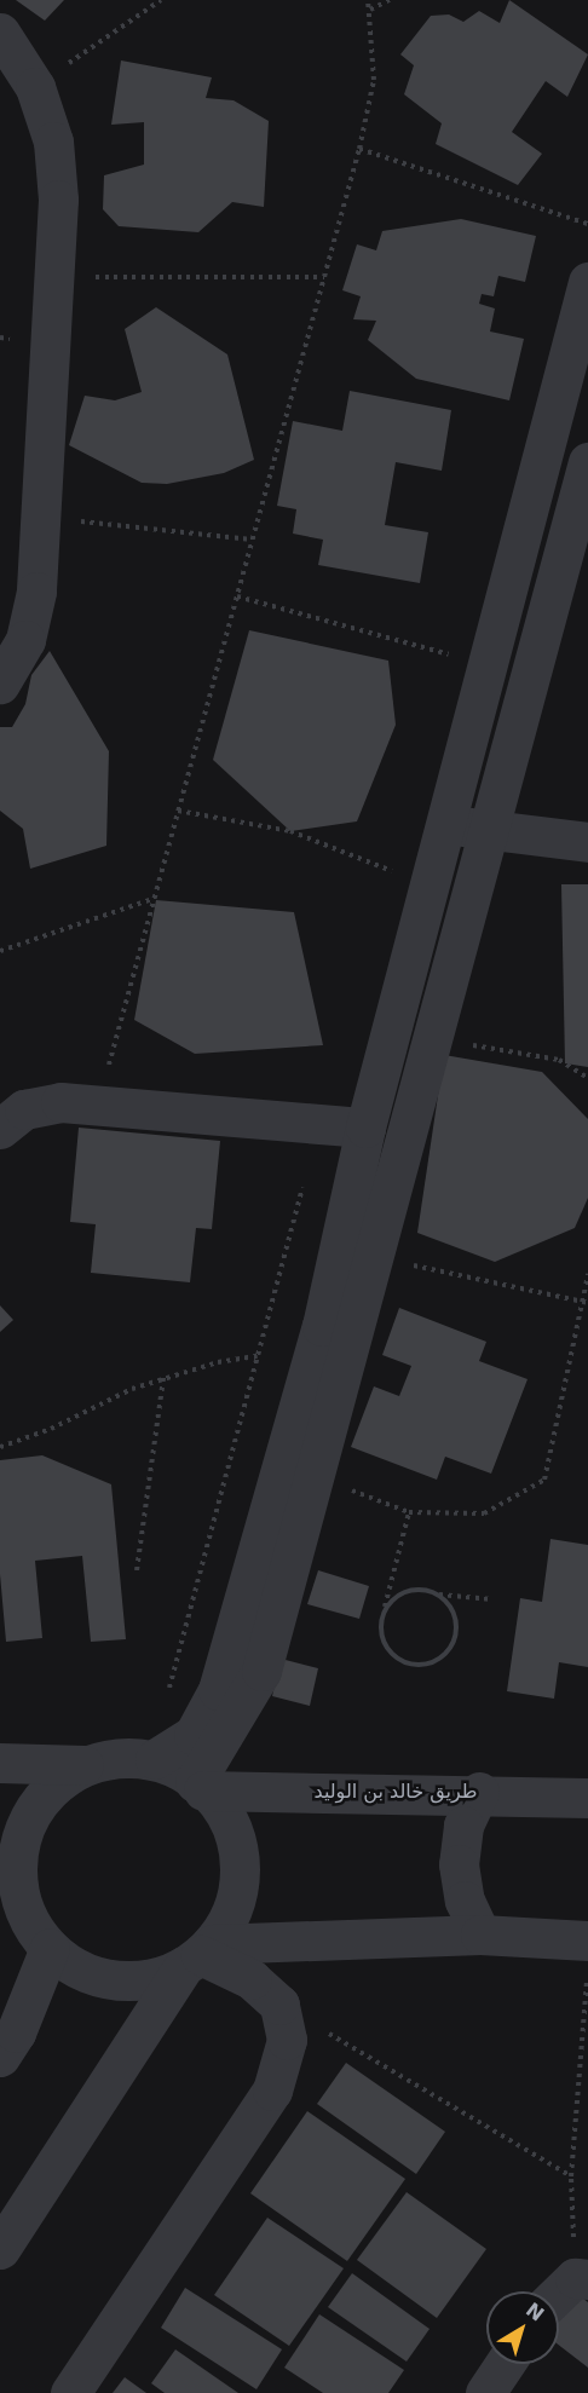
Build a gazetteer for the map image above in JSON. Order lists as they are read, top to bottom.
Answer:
{
  "streets": {
    "street": ["طريق خالد بن الوليد"]
  },
  "north": "top right"
}
